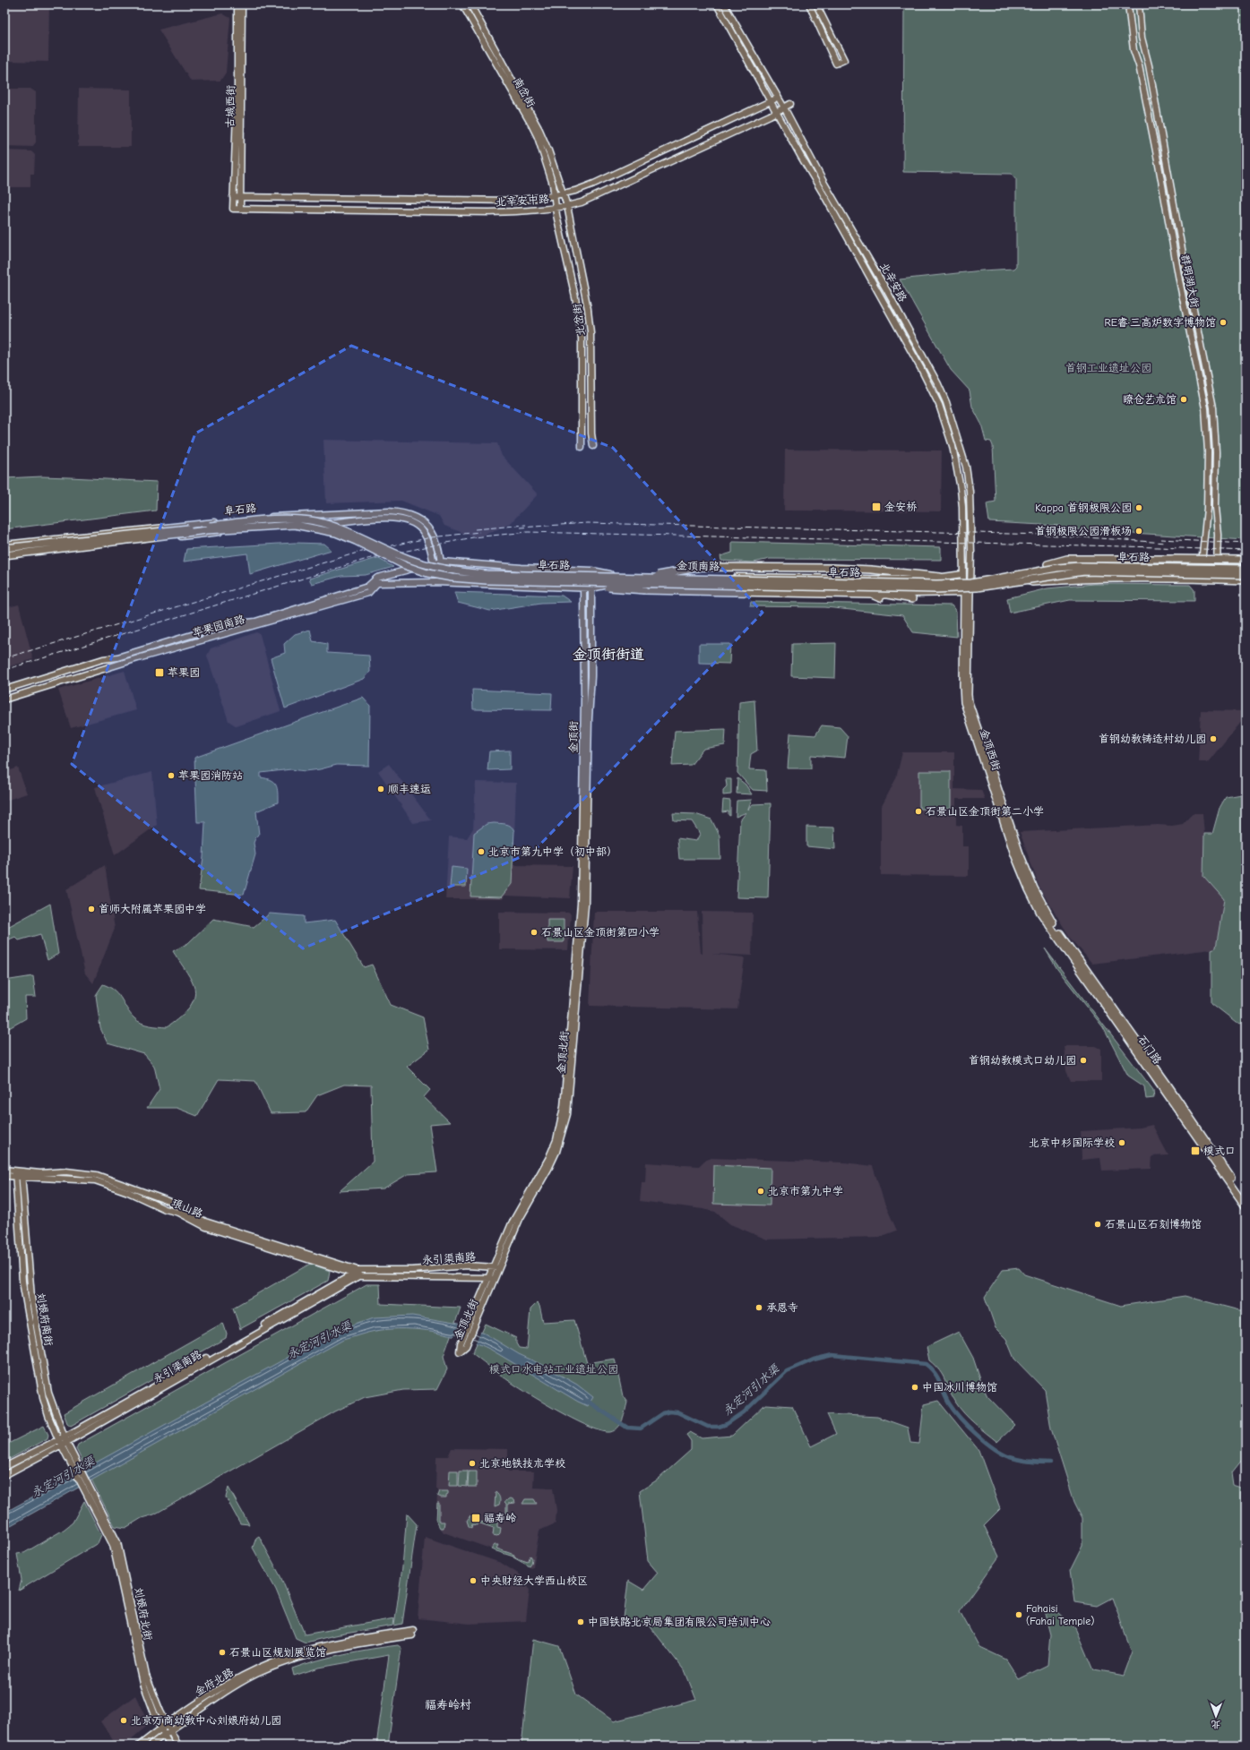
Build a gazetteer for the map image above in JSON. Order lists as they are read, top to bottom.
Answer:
{
  "streets": {
    "highway": ["阜石路", "金顶西街", "石门路"],
    "main road": [
      "南岔街",
      "古城西街",
      "北辛安中路",
      "群明湖大街",
      "北辛安路",
      "北岔街",
      "金顶南路",
      "苹果园南路",
      "金顶街",
      "金顶北街",
      "琅山路",
      "永引渠南路",
      "刘娘府南街",
      "刘娘府北街",
      "金府北路"
    ]
  },
  "crossings": [
    ["南岔街", "北辛安中路"],
    ["南岔街", "北岔街"],
    ["古城西街", "北辛安中路"],
    ["北辛安中路", "北辛安路"],
    ["北辛安中路", "北岔街"],
    ["北辛安路", "金顶南路"],
    ["北辛安路", "金顶西街"],
    ["阜石路", "金顶南路"],
    ["阜石路", "苹果园南路"],
    ["阜石路", "金顶街"],
    ["金顶南路", "苹果园南路"],
    ["金顶南路", "金顶街"],
    ["金顶南路", "金顶西街"],
    ["金顶街", "金顶北街"],
    ["金顶西街", "石门路"],
    ["金顶北街", "永引渠南路"],
    ["琅山路", "永引渠南路"],
    ["琅山路", "刘娘府南街"],
    ["永引渠南路", "刘娘府南街"],
    ["刘娘府北街", "金府北路"]
  ],
  "districts": ["金顶街街道", "福寿岭村"],
  "water": ["永定河引水渠"],
  "parks": ["首钢工业遗址公园", "模式口水电站工业遗址公园"],
  "places": {
    "other": [
      "RE睿·三高炉数字博物馆",
      "瞭仓艺术馆",
      "Kappa 首钢极限公园",
      "首钢极限公园滑板场",
      "首钢幼教铸造村幼儿园",
      "苹果园消防站",
      "顺丰速运",
      "石景山区金顶街第二小学",
      "北京市第九中学（初中部）",
      "首师大附属苹果园中学",
      "石景山区金顶街第四小学",
      "首钢幼教模式口幼儿园",
      "北京中杉国际学校",
      "北京市第九中学",
      "石景山区石刻博物馆",
      "承恩寺",
      "中国冰川博物馆",
      "北京地铁技术学校",
      "中央财经大学西山校区",
      "Fahaisi (Fahai Temple)",
      "中国铁路北京局集团有限公司培训中心",
      "石景山区规划展览馆",
      "北京万商幼教中心刘娘府幼儿园"
    ],
    "transit": [
      "金安桥",
      "苹果园",
      "模式口",
      "福寿岭"
    ]
  },
  "north": "bottom"
}
